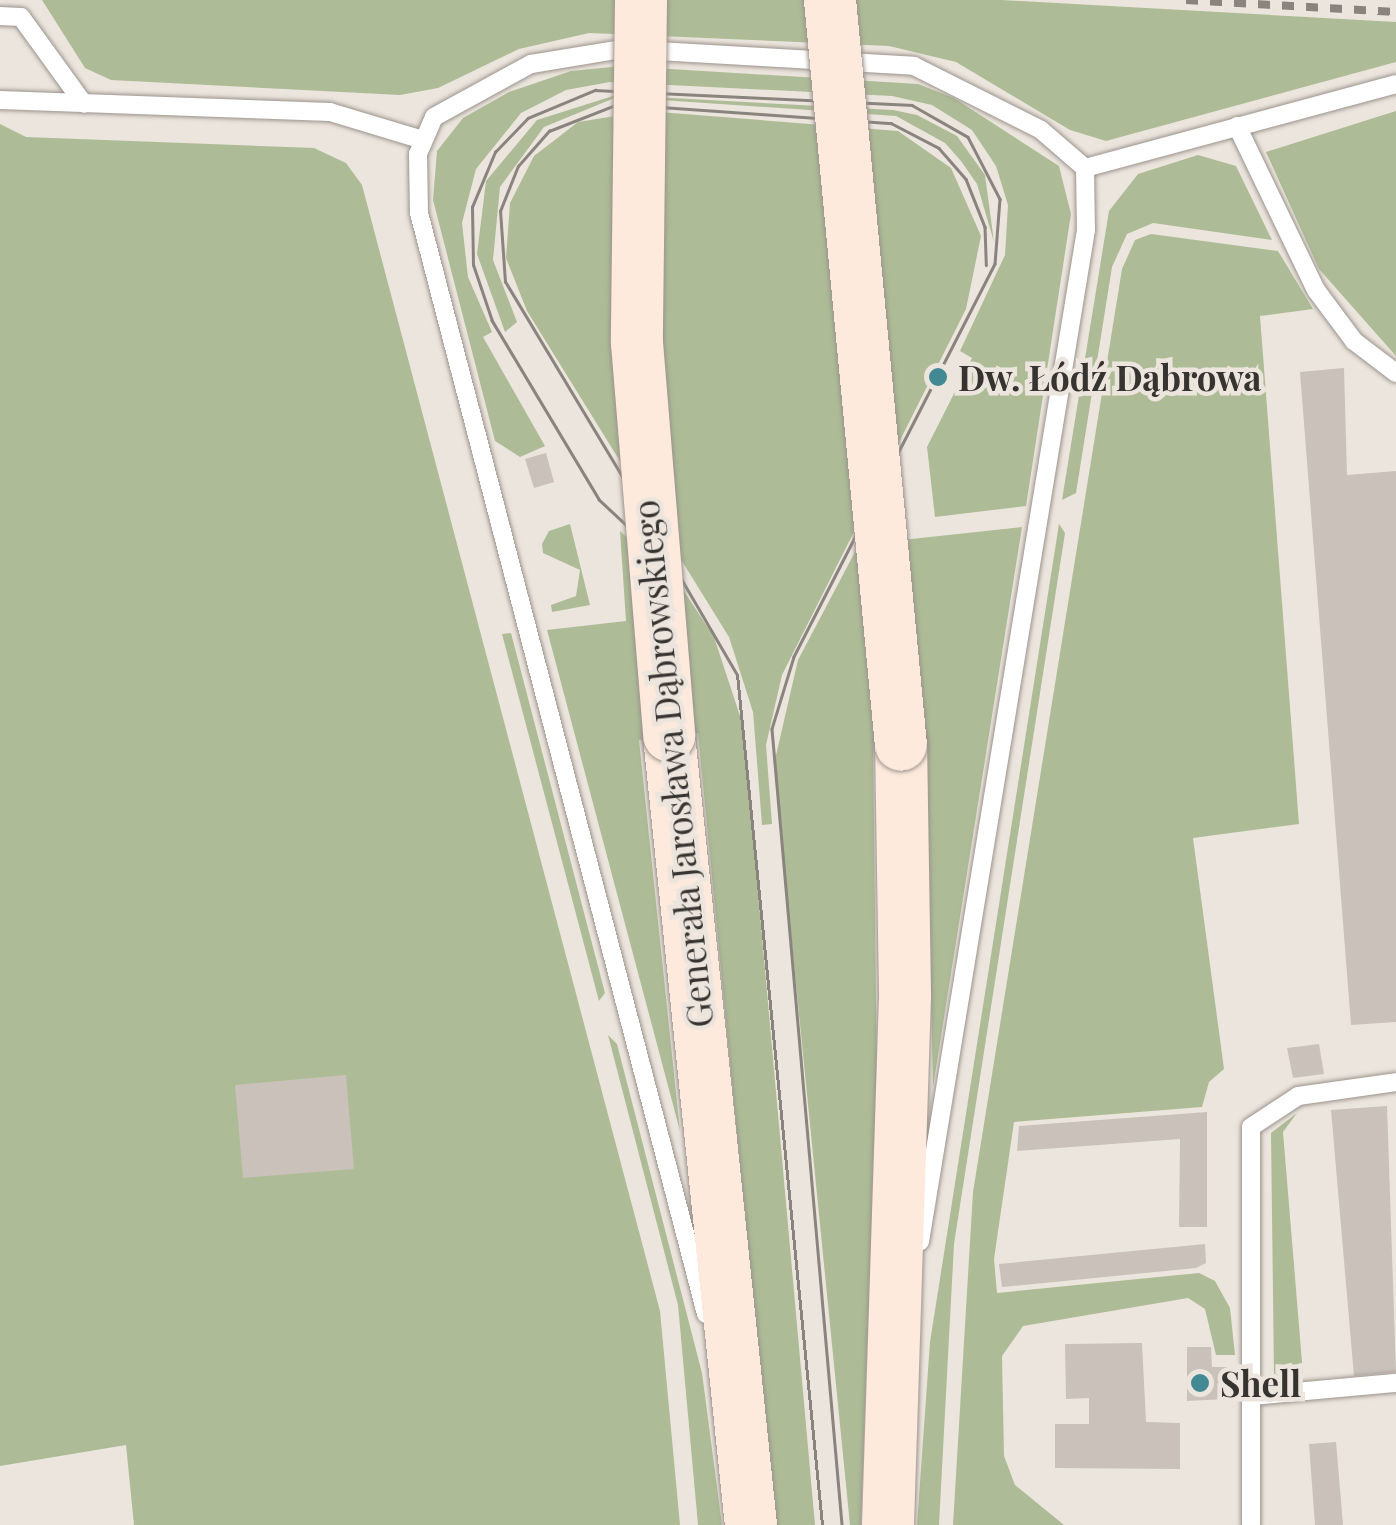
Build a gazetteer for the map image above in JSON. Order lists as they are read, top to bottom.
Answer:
{
  "streets": {
    "main road": ["Generała Jarosława Dąbrowskiego"]
  },
  "places": ["Dw. Łódź Dąbrowa", "Shell"]
}
